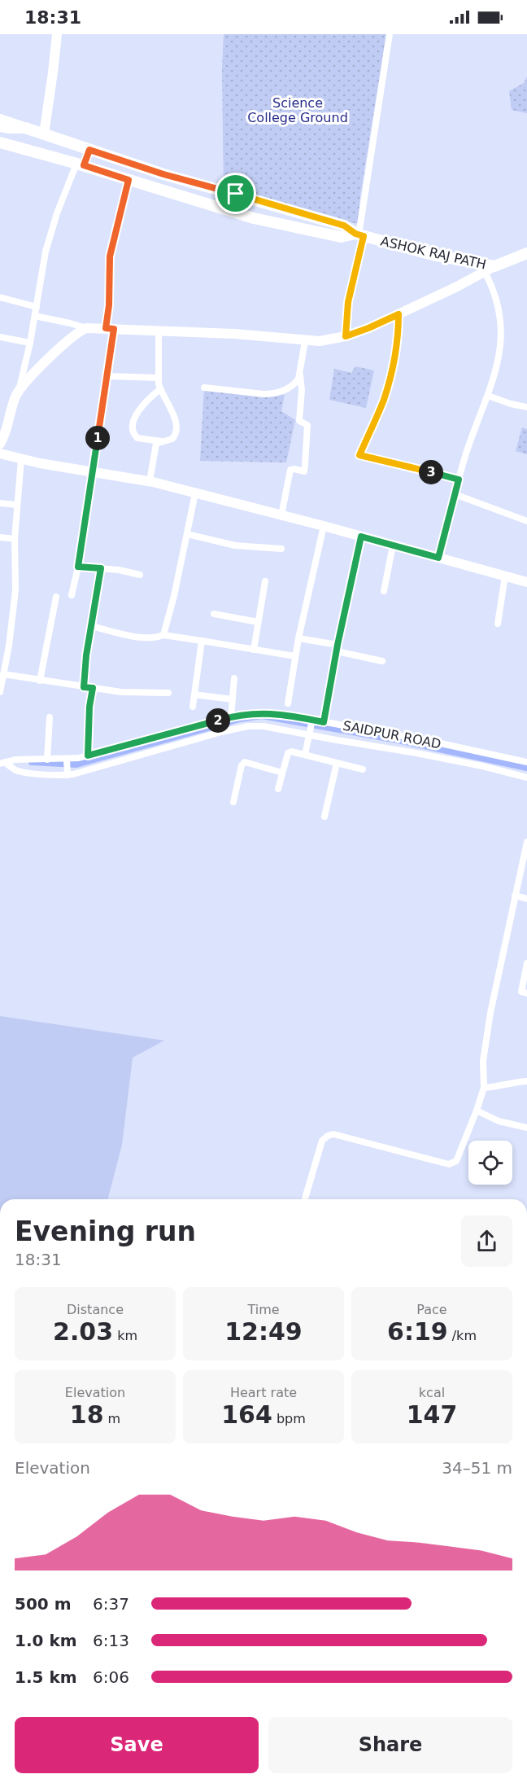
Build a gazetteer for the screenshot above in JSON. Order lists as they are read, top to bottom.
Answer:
{
  "streets": {
    "main road": ["ASHOK RAJ PATH"],
    "street": ["SAIDPUR ROAD"]
  },
  "parks": ["Science College Ground"],
  "page": {
    "status": "18:31",
    "pins": ["1", "3", "2"],
    "heading": ["Evening run", "18:31"],
    "stats": [
      ["Distance", "2.03 km"],
      ["Time", "12:49"],
      ["Pace", "6:19 /km"],
      ["Elevation", "18 m"],
      ["Heart rate", "164 bpm"],
      ["kcal", "147"]
    ],
    "chart": ["Elevation", "34–51 m"],
    "list": [
      {
        "name": "500 m",
        "note": "6:37"
      },
      {
        "name": "1.0 km",
        "note": "6:13"
      },
      {
        "name": "1.5 km",
        "note": "6:06"
      }
    ],
    "buttons": ["Save", "Share"]
  }
}
